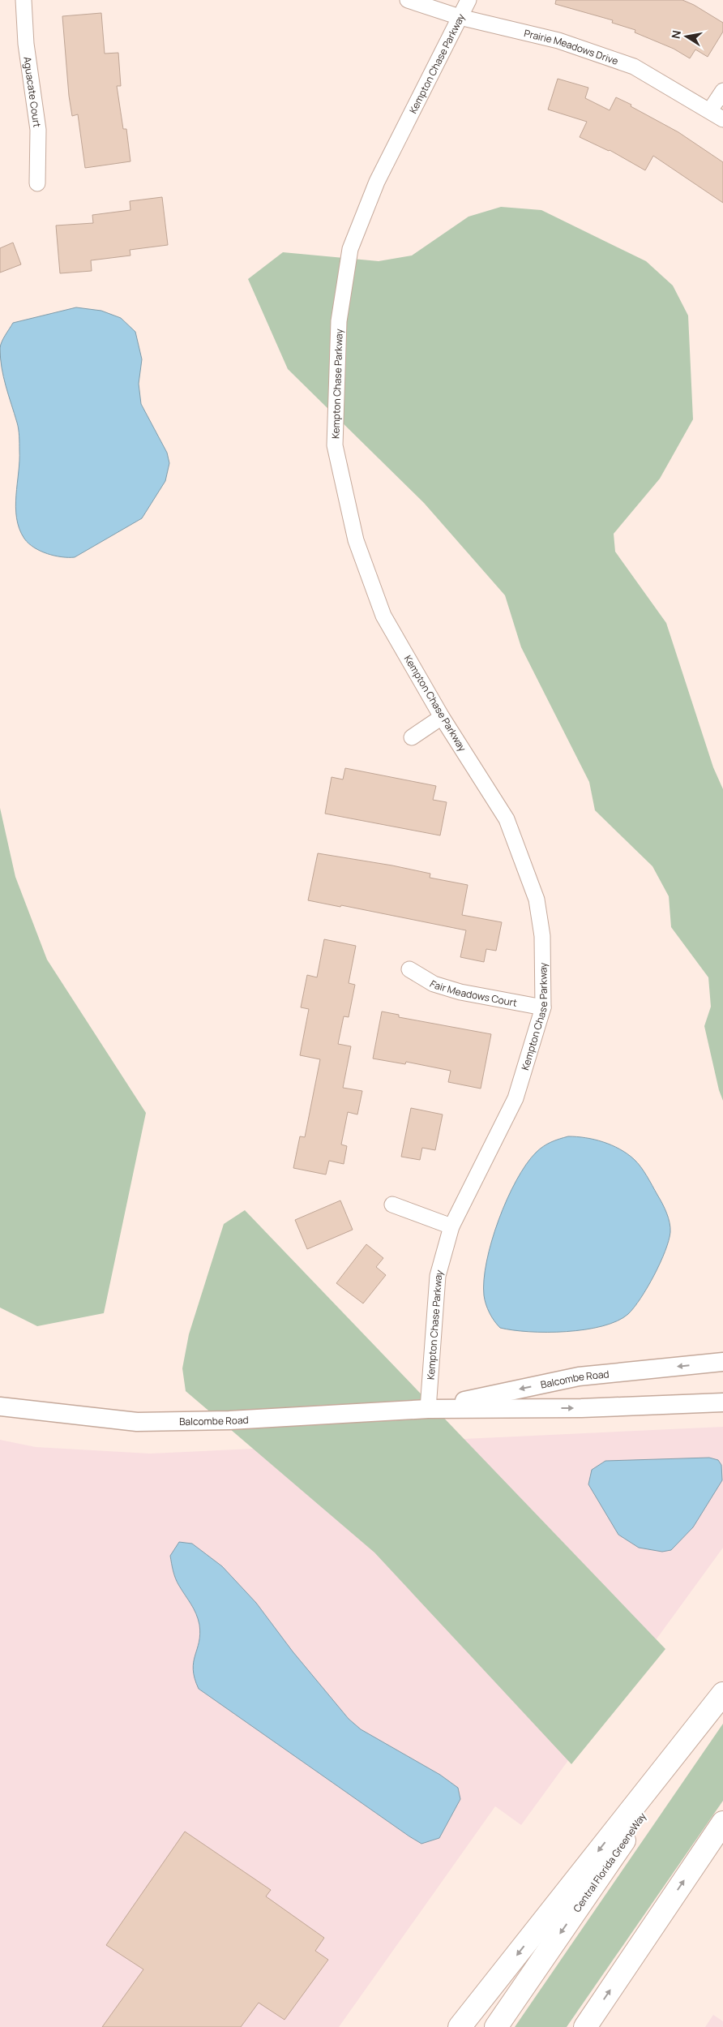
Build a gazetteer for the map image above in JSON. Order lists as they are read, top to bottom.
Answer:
{
  "streets": {
    "highway": ["Central Florida GreeneWay"],
    "street": [
      "Prairie Meadows Drive",
      "Kempton Chase Parkway",
      "Aguacate Court",
      "Fair Meadows Court",
      "Balcombe Road"
    ]
  },
  "crossings": [
    ["Prairie Meadows Drive", "Kempton Chase Parkway"],
    ["Kempton Chase Parkway", "Fair Meadows Court"],
    ["Kempton Chase Parkway", "Balcombe Road"]
  ],
  "north": "left"
}
